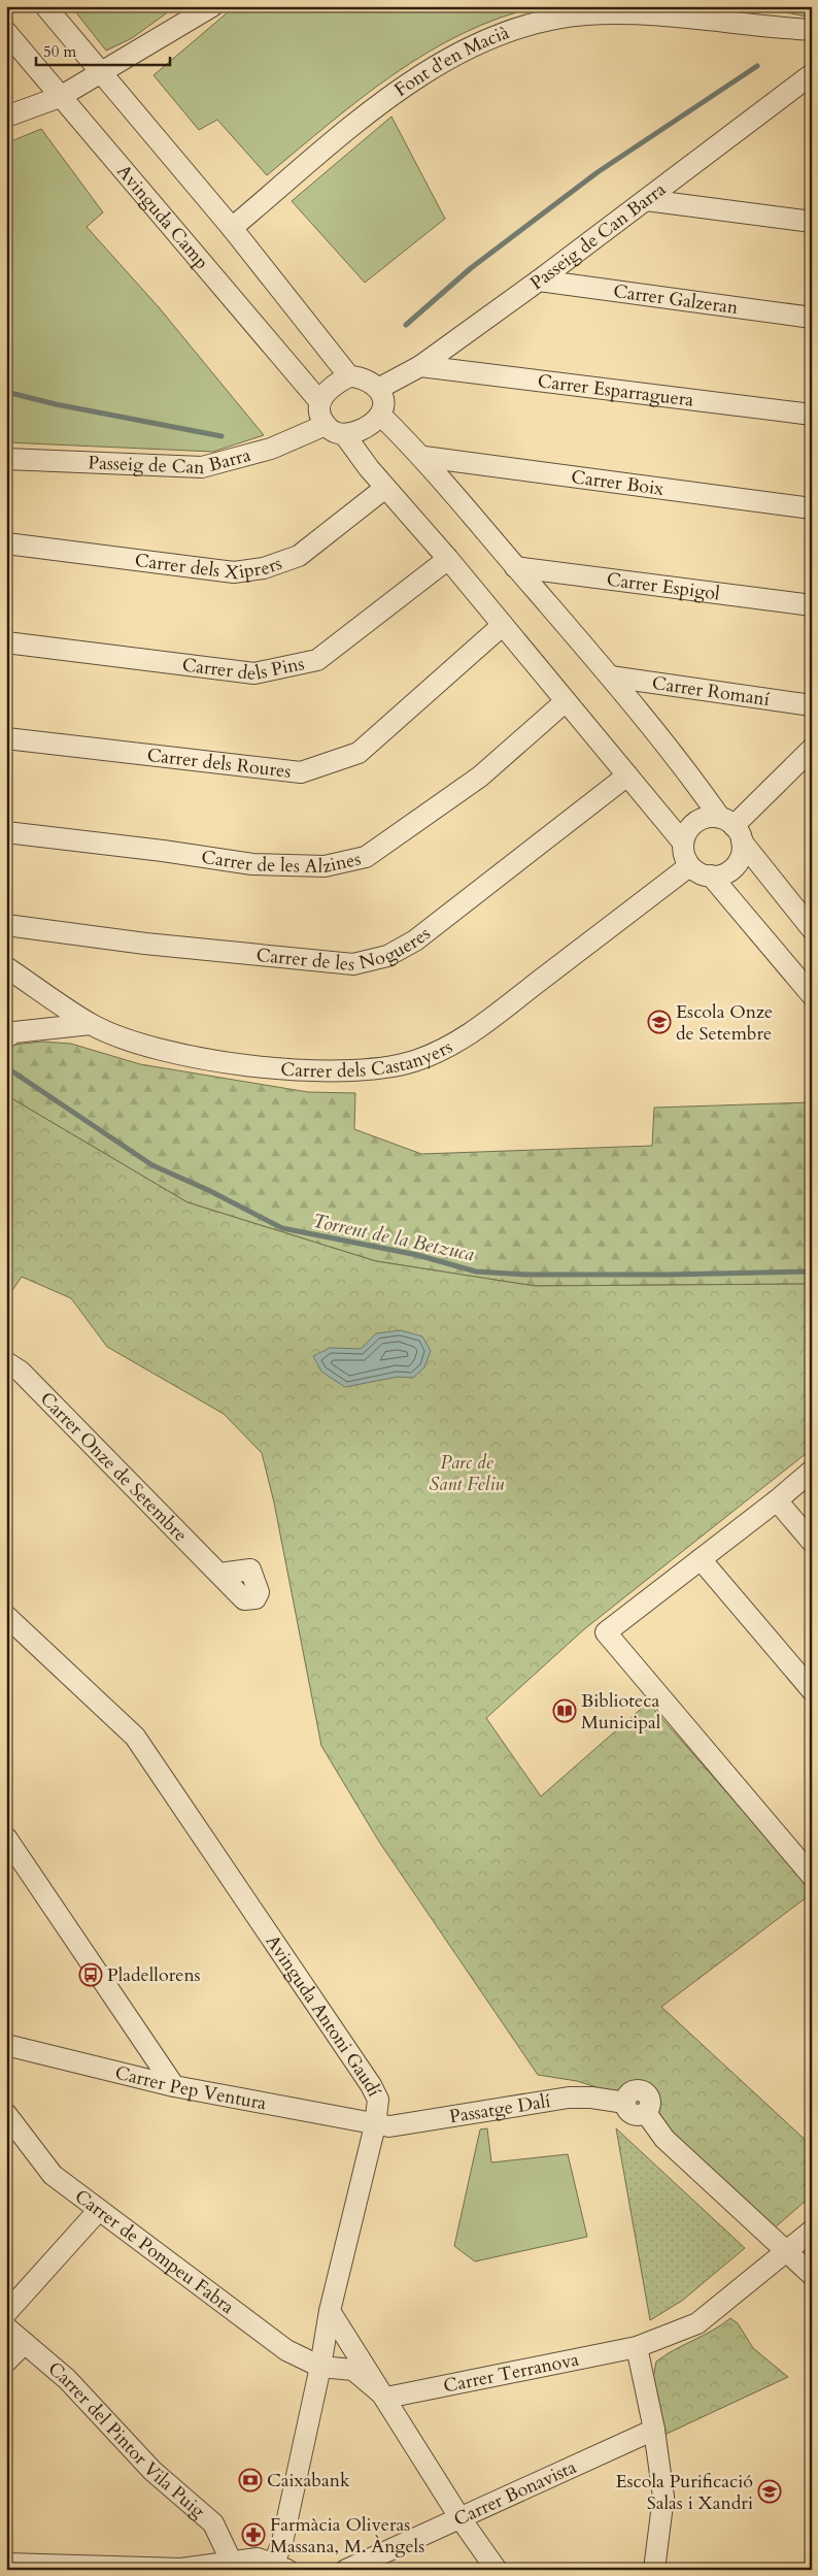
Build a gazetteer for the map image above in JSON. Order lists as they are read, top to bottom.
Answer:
{
  "streets": {
    "street": [
      "Font d'en Macià",
      "Avinguda Camp",
      "Passeig de Can Barra",
      "Carrer Galzeran",
      "Carrer Esparraguera",
      "Carrer Boix",
      "Carrer dels Xiprers",
      "Carrer Espigol",
      "Carrer dels Pins",
      "Carrer Romaní",
      "Carrer dels Roures",
      "Carrer de les Alzines",
      "Carrer de les Nogueres",
      "Carrer dels Castanyers",
      "Carrer Onze de Setembre",
      "Avinguda Antoni Gaudí",
      "Carrer Pep Ventura",
      "Passatge Dalí",
      "Carrer de Pompeu Fabra",
      "Carrer Terranova",
      "Carrer del Pintor Vila Puig",
      "Carrer Bonavista"
    ]
  },
  "crossings": [
    ["Avinguda Camp", "Passeig de Can Barra"],
    ["Passeig de Can Barra", "Carrer Galzeran"],
    ["Passeig de Can Barra", "Carrer Esparraguera"],
    ["Avinguda Antoni Gaudí", "Carrer Pep Ventura"],
    ["Avinguda Antoni Gaudí", "Passatge Dalí"],
    ["Avinguda Antoni Gaudí", "Carrer de Pompeu Fabra"],
    ["Carrer Pep Ventura", "Passatge Dalí"],
    ["Passatge Dalí", "Carrer Terranova"]
  ],
  "water": ["Torrent de la Betzuca"],
  "parks": ["Parc de Sant Feliu"],
  "places": {
    "school or university": ["Escola Onze de Setembre", "Escola Purificació Salas i Xandri"],
    "library": ["Biblioteca Municipal"],
    "bus stop": ["Pladellorens"],
    "bank": ["Caixabank"],
    "pharmacy": ["Farmàcia Oliveras Massana, M. Àngels"]
  },
  "scale_bar": "50 m"
}
